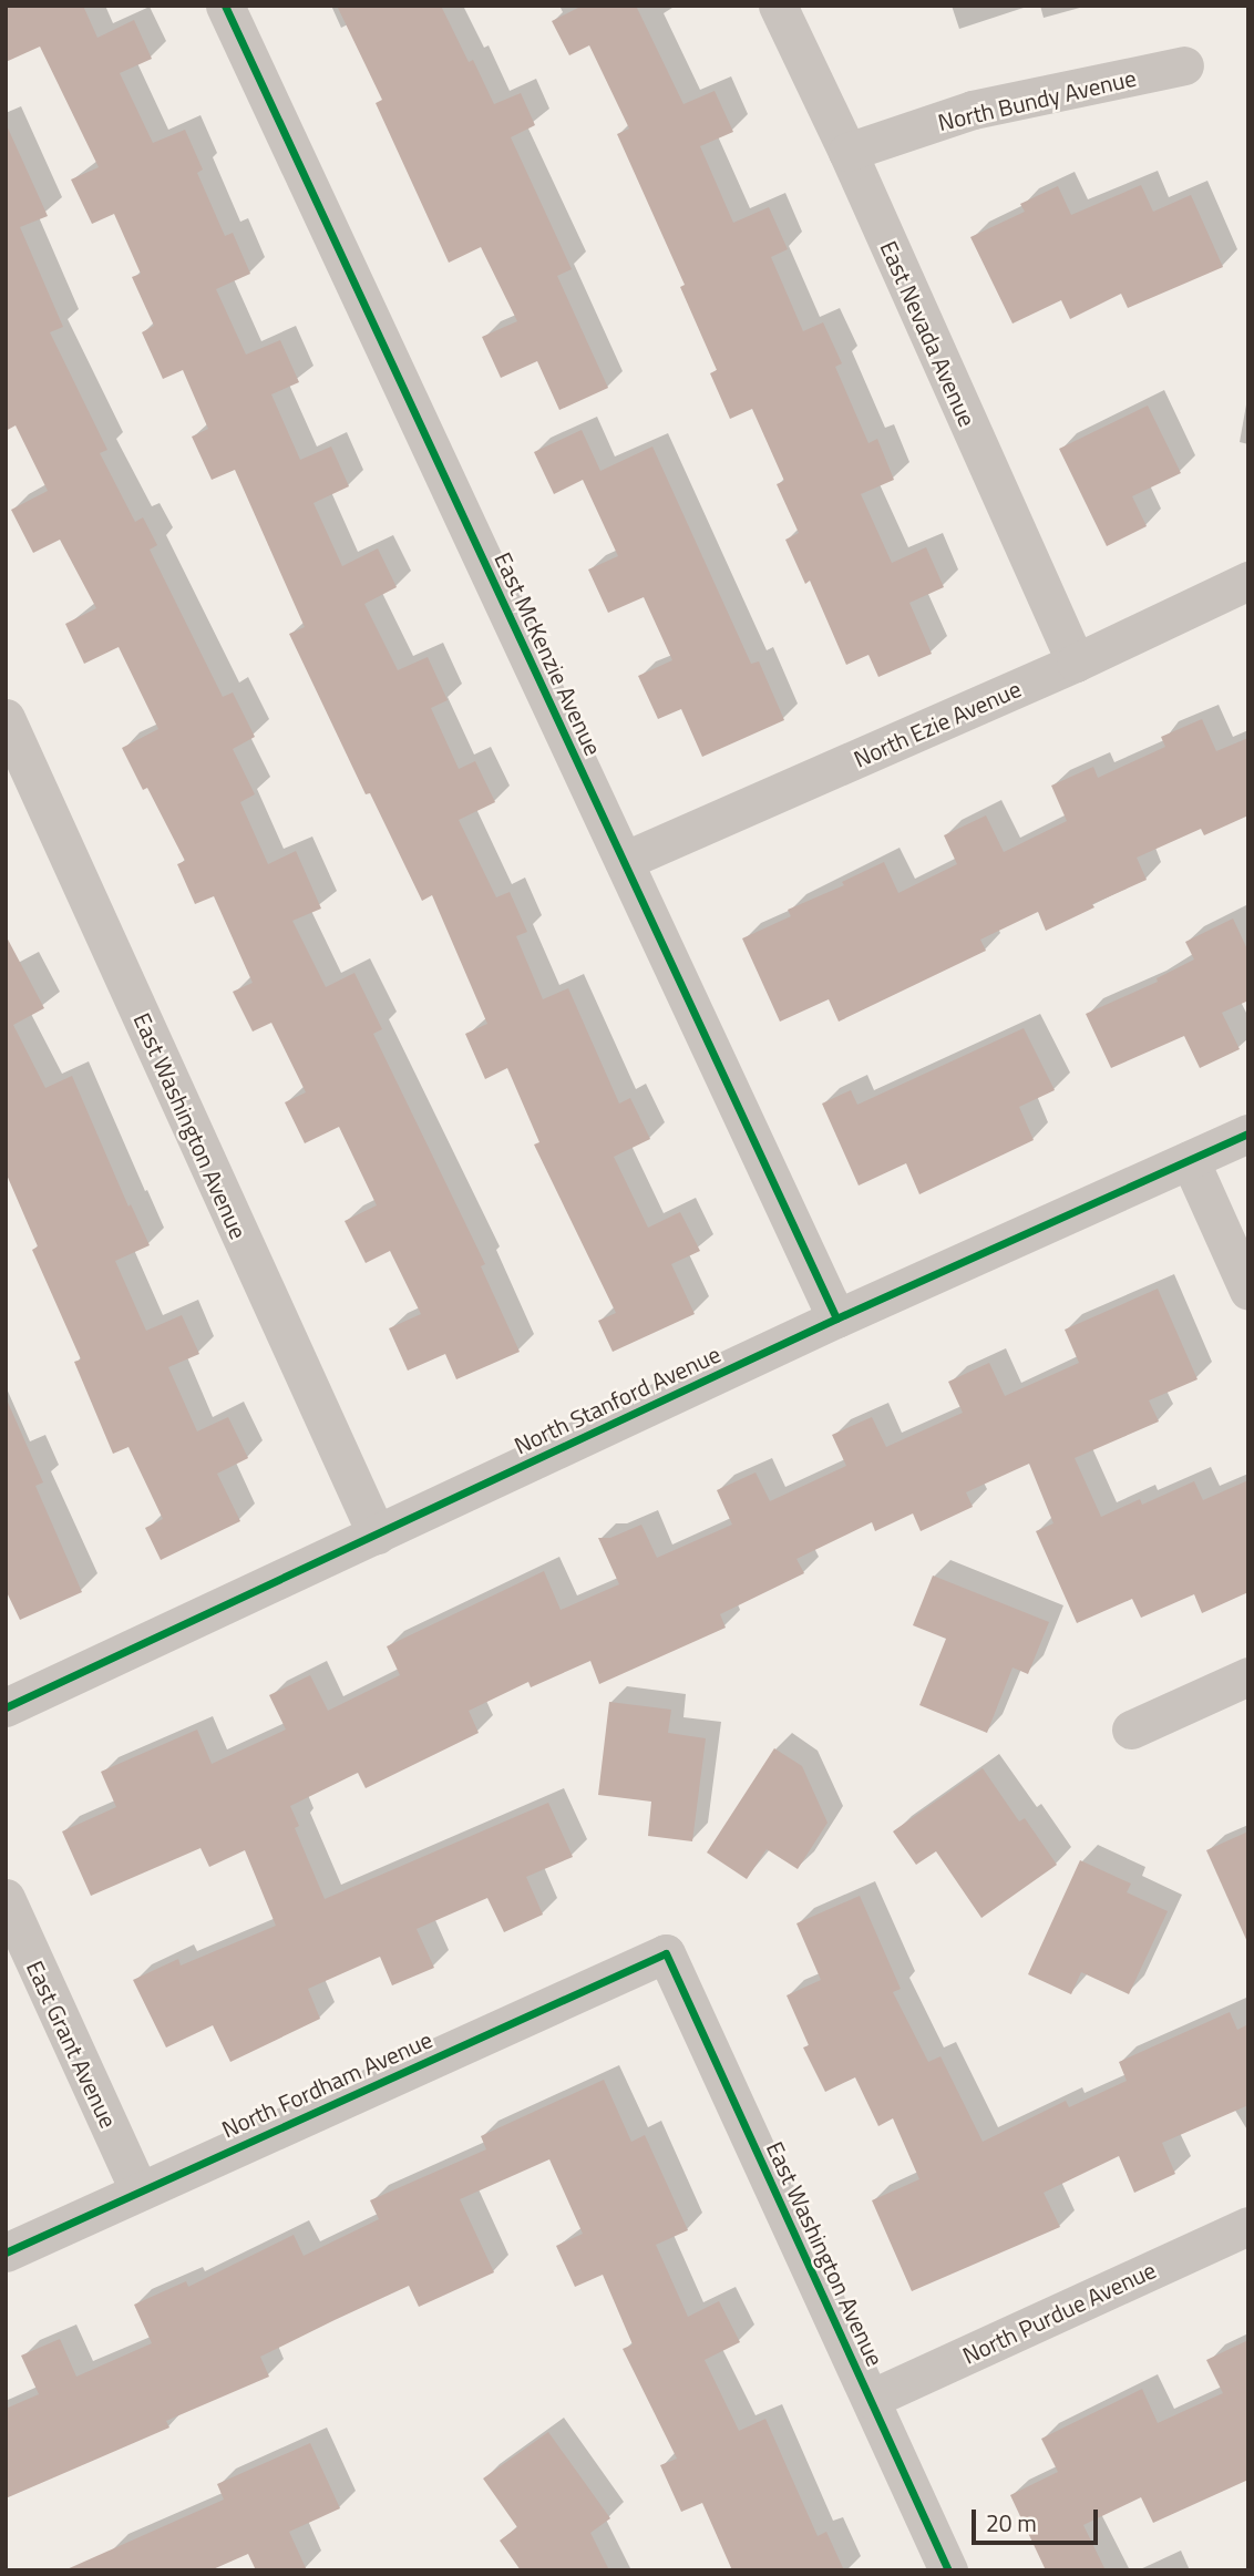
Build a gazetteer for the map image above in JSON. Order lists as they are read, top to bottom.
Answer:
{
  "streets": {
    "street": [
      "North Bundy Avenue",
      "East Nevada Avenue",
      "East McKenzie Avenue",
      "North Ezie Avenue",
      "East Washington Avenue",
      "North Stanford Avenue",
      "East Grant Avenue",
      "North Fordham Avenue",
      "North Purdue Avenue"
    ]
  },
  "crossings": [
    ["North Bundy Avenue", "East Nevada Avenue"],
    ["East Nevada Avenue", "North Ezie Avenue"],
    ["East McKenzie Avenue", "North Ezie Avenue"],
    ["East McKenzie Avenue", "North Stanford Avenue"],
    ["East Washington Avenue", "North Stanford Avenue"],
    ["East Washington Avenue", "North Fordham Avenue"],
    ["East Washington Avenue", "North Purdue Avenue"],
    ["East Grant Avenue", "North Fordham Avenue"]
  ],
  "scale_bar": "20 m"
}
